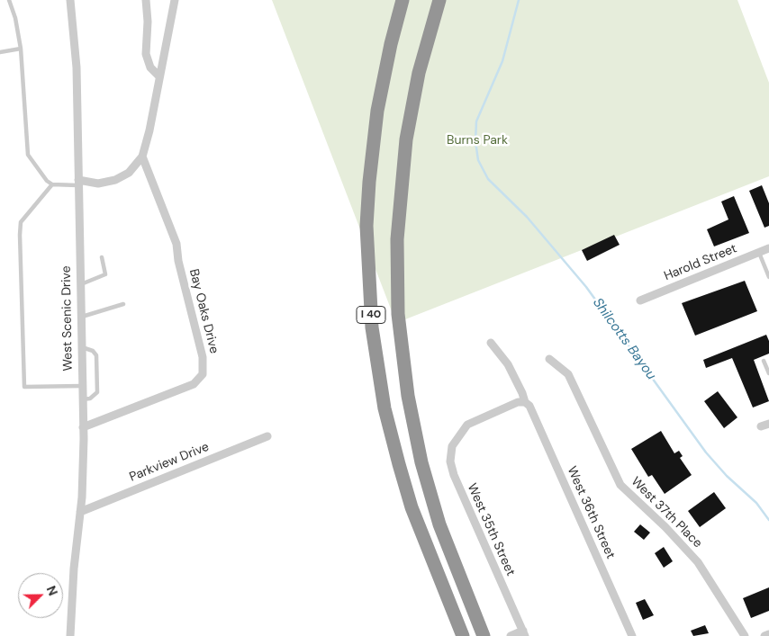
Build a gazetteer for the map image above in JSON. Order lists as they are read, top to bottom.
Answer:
{
  "streets": {
    "highway": ["I 40"],
    "street": [
      "Harold Street",
      "Bay Oaks Drive",
      "West Scenic Drive",
      "Parkview Drive",
      "West 36th Street",
      "West 37th Place",
      "West 35th Street"
    ]
  },
  "crossings": [
    ["Bay Oaks Drive", "West Scenic Drive"],
    ["West Scenic Drive", "Parkview Drive"],
    ["West 36th Street", "West 35th Street"]
  ],
  "water": ["Shilcotts Bayou"],
  "parks": ["Burns Park"],
  "north": "top right"
}
